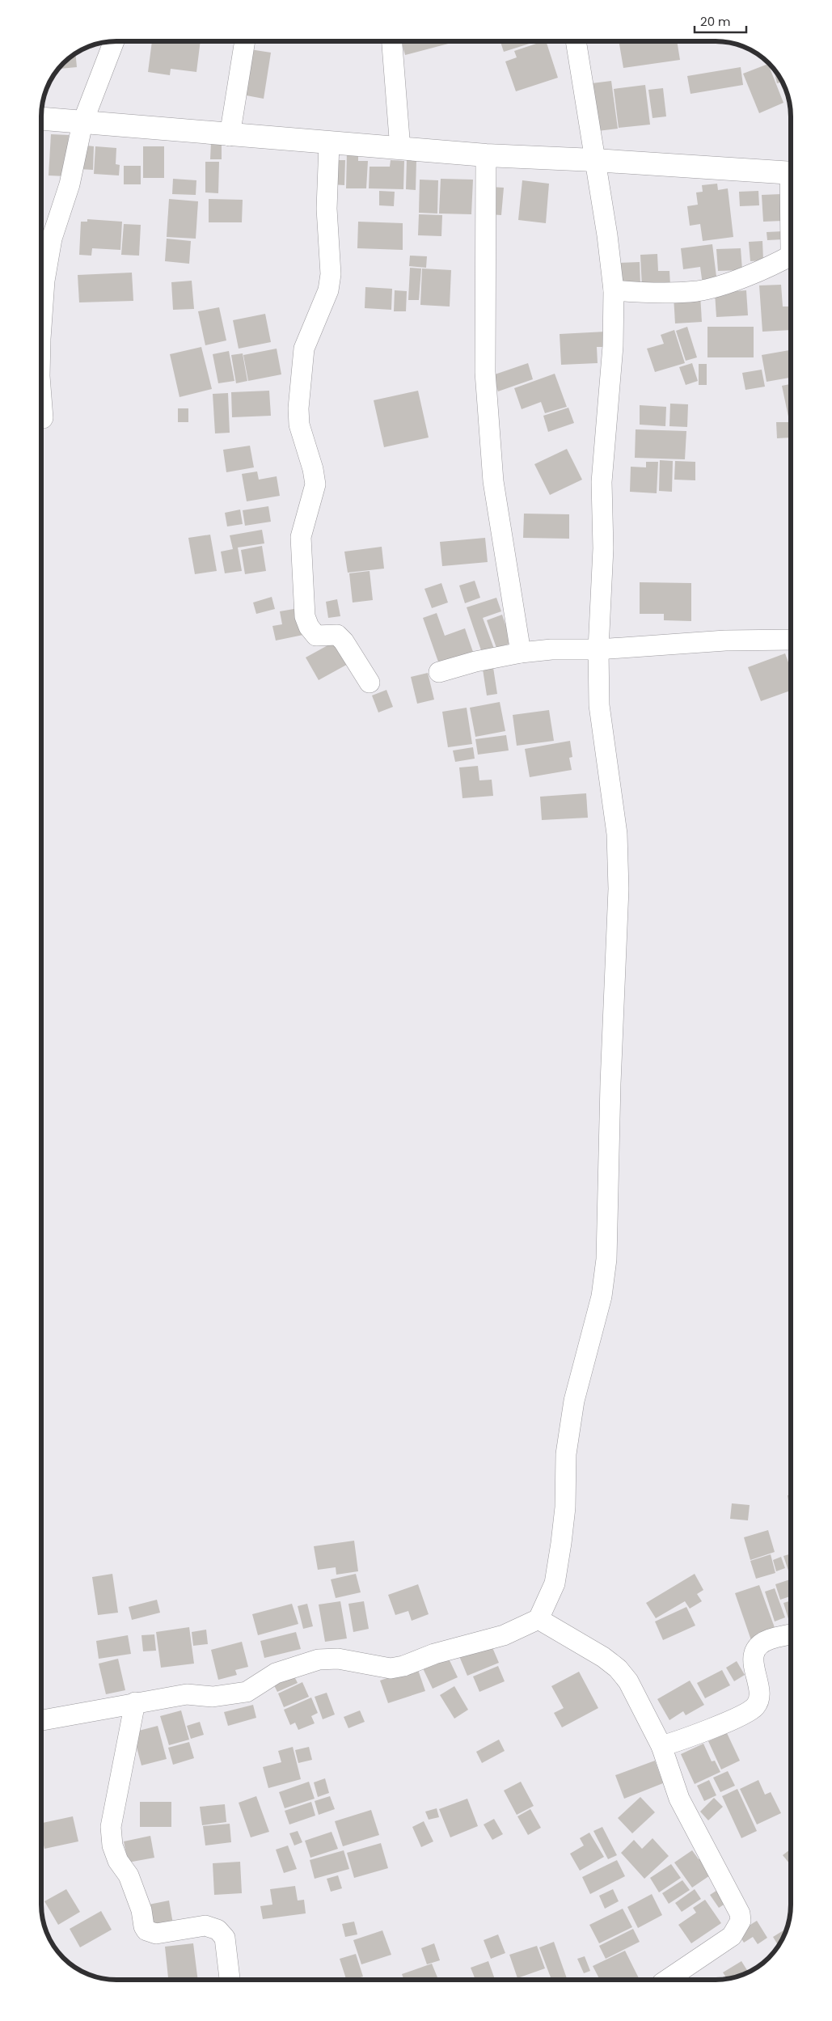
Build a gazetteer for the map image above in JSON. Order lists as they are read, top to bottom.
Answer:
{
  "scale_bar": "20 m"
}
